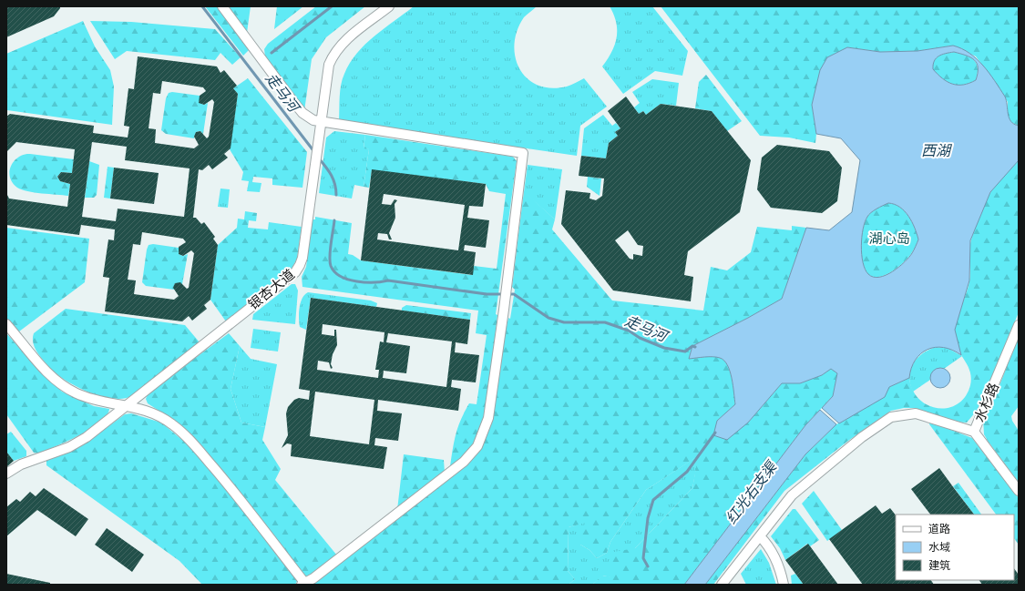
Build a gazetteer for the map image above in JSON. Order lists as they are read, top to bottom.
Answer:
{
  "streets": {
    "street": ["银杏大道", "水杉路"]
  },
  "water": ["走马河", "西湖", "红光右支渠"],
  "parks": ["湖心岛"],
  "legend": ["道路", "水域", "建筑"]
}
